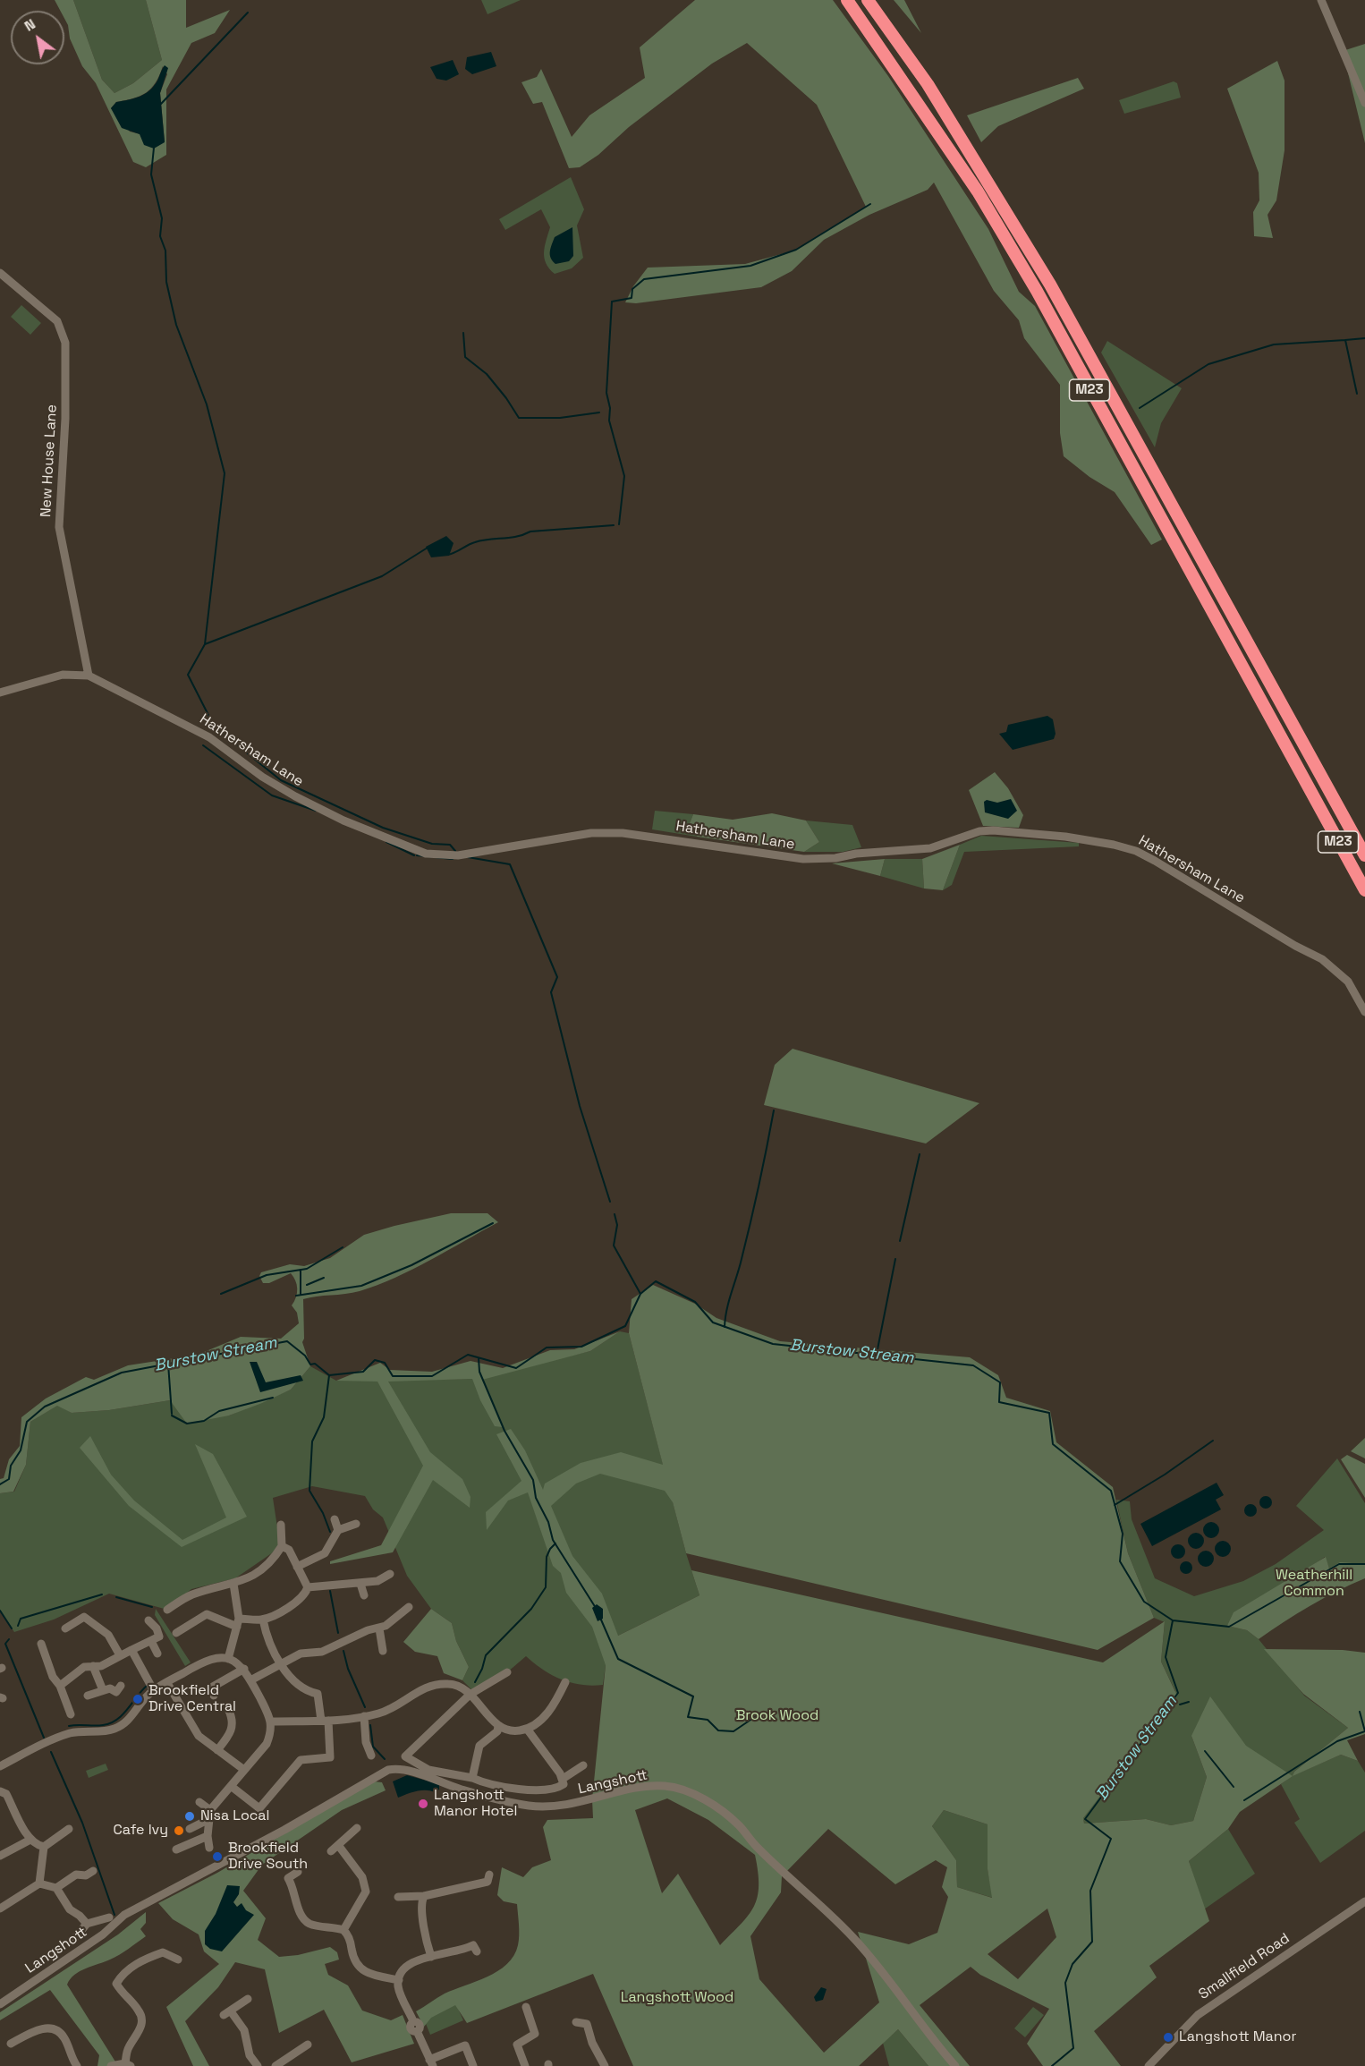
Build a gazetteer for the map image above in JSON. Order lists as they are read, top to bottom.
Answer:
{
  "streets": {
    "highway": ["M23"],
    "street": [
      "New House Lane",
      "Hathersham Lane",
      "Langshott",
      "Smallfield Road"
    ]
  },
  "crossings": [
    ["New House Lane", "Hathersham Lane"]
  ],
  "water": ["Burstow Stream"],
  "parks": ["Weatherhill Common", "Brook Wood", "Langshott Wood"],
  "places": [
    "Brookfield Drive Central",
    "Langshott Manor Hotel",
    "Nisa Local",
    "Cafe Ivy",
    "Brookfield Drive South",
    "Langshott Manor"
  ],
  "north": "top left"
}
